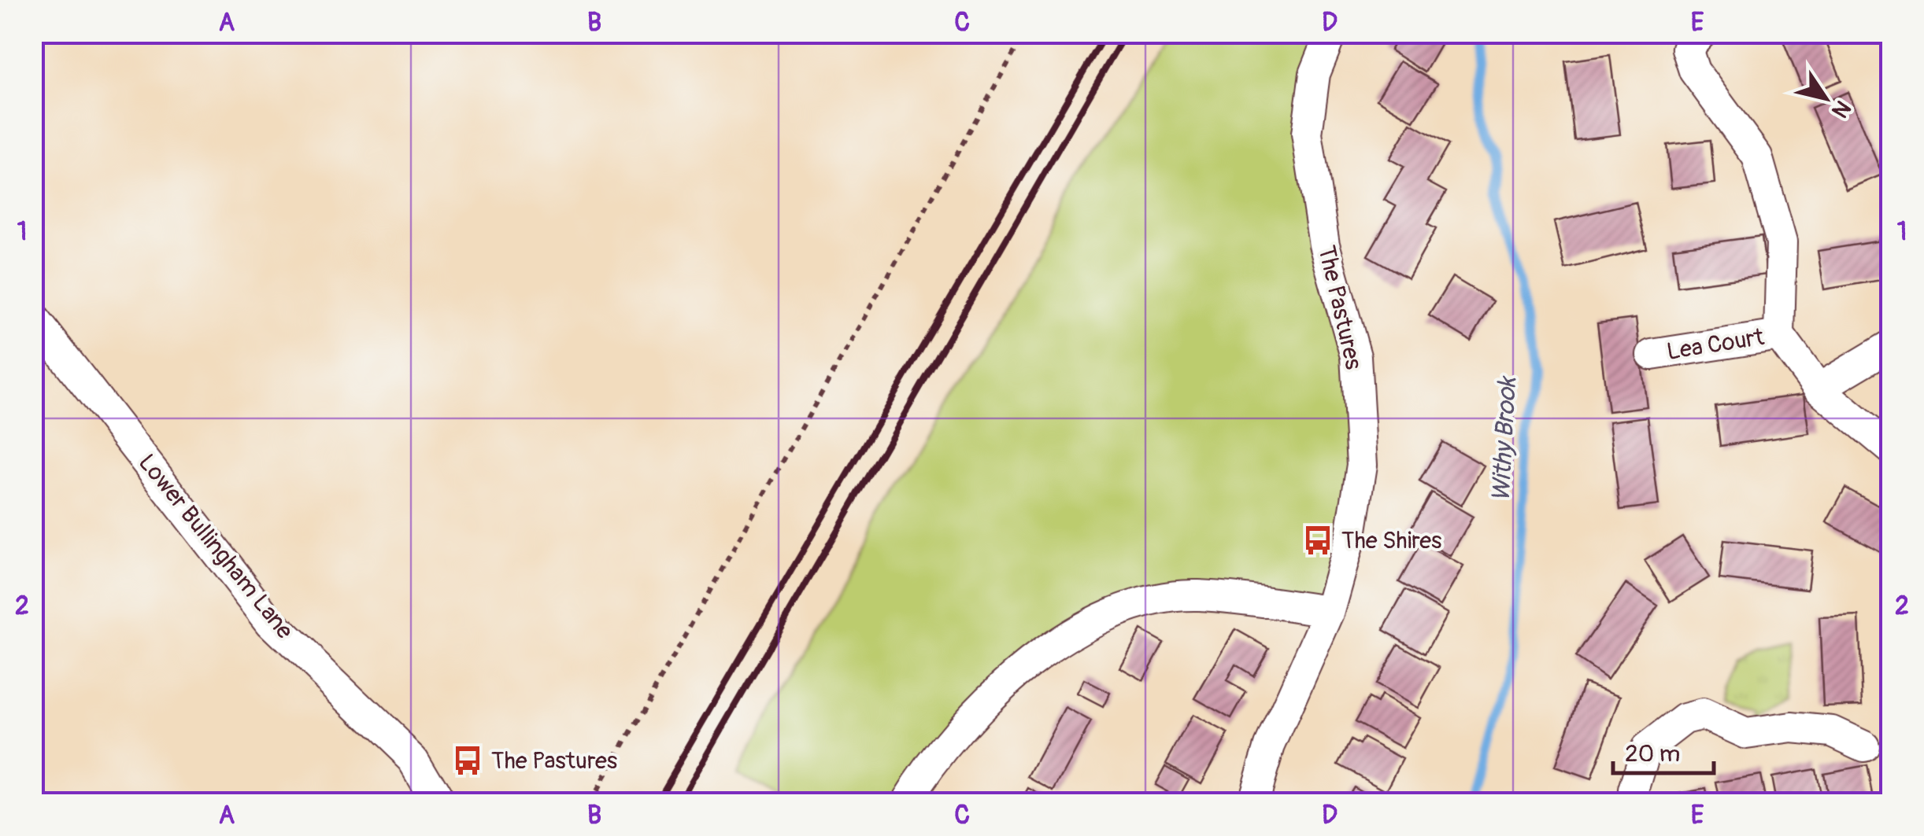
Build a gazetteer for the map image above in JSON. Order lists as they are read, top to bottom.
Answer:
{
  "streets": {
    "street": ["The Pastures", "Lea Court", "Lower Bullingham Lane"]
  },
  "water": ["Withy Brook"],
  "places": {
    "bus stop": ["The Shires", "The Pastures"]
  },
  "scale_bar": "20 m",
  "north": "bottom right",
  "grid": {
    "columns": [
      "A",
      "B",
      "C",
      "D",
      "E"
    ],
    "rows": ["1", "2"]
  }
}
